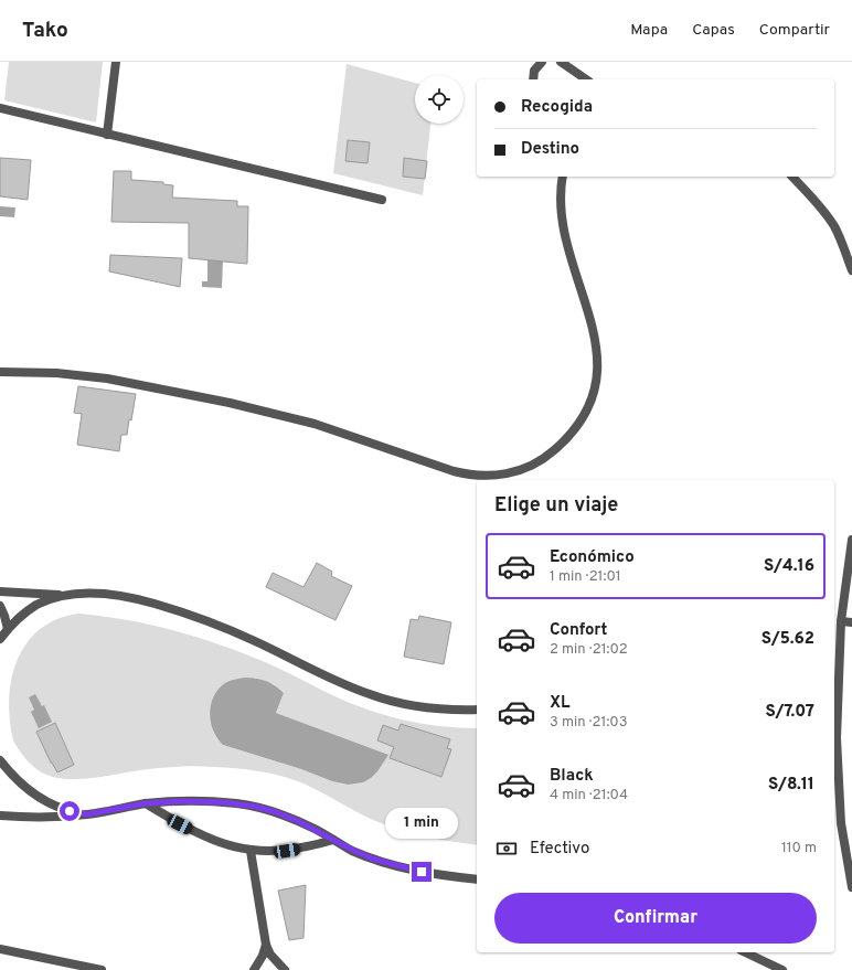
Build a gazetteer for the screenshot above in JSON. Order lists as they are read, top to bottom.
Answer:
{
  "page": {
    "header": "Tako",
    "nav": ["Mapa", "Capas", "Compartir"],
    "banner": ["Recogida", "Destino"],
    "heading": "Elige un viaje",
    "list": [
      {
        "name": "Económico",
        "note": "1 min · 21:01",
        "value": "S/4.16"
      },
      {
        "name": "Confort",
        "note": "2 min · 21:02",
        "value": "S/5.62"
      },
      {
        "name": "XL",
        "note": "3 min · 21:03",
        "value": "S/7.07"
      },
      {
        "name": "Black",
        "note": "4 min · 21:04",
        "value": "S/8.11"
      }
    ],
    "bubble": "1 min",
    "pay": ["Efectivo", "110 m"],
    "buttons": "Confirmar"
  }
}
